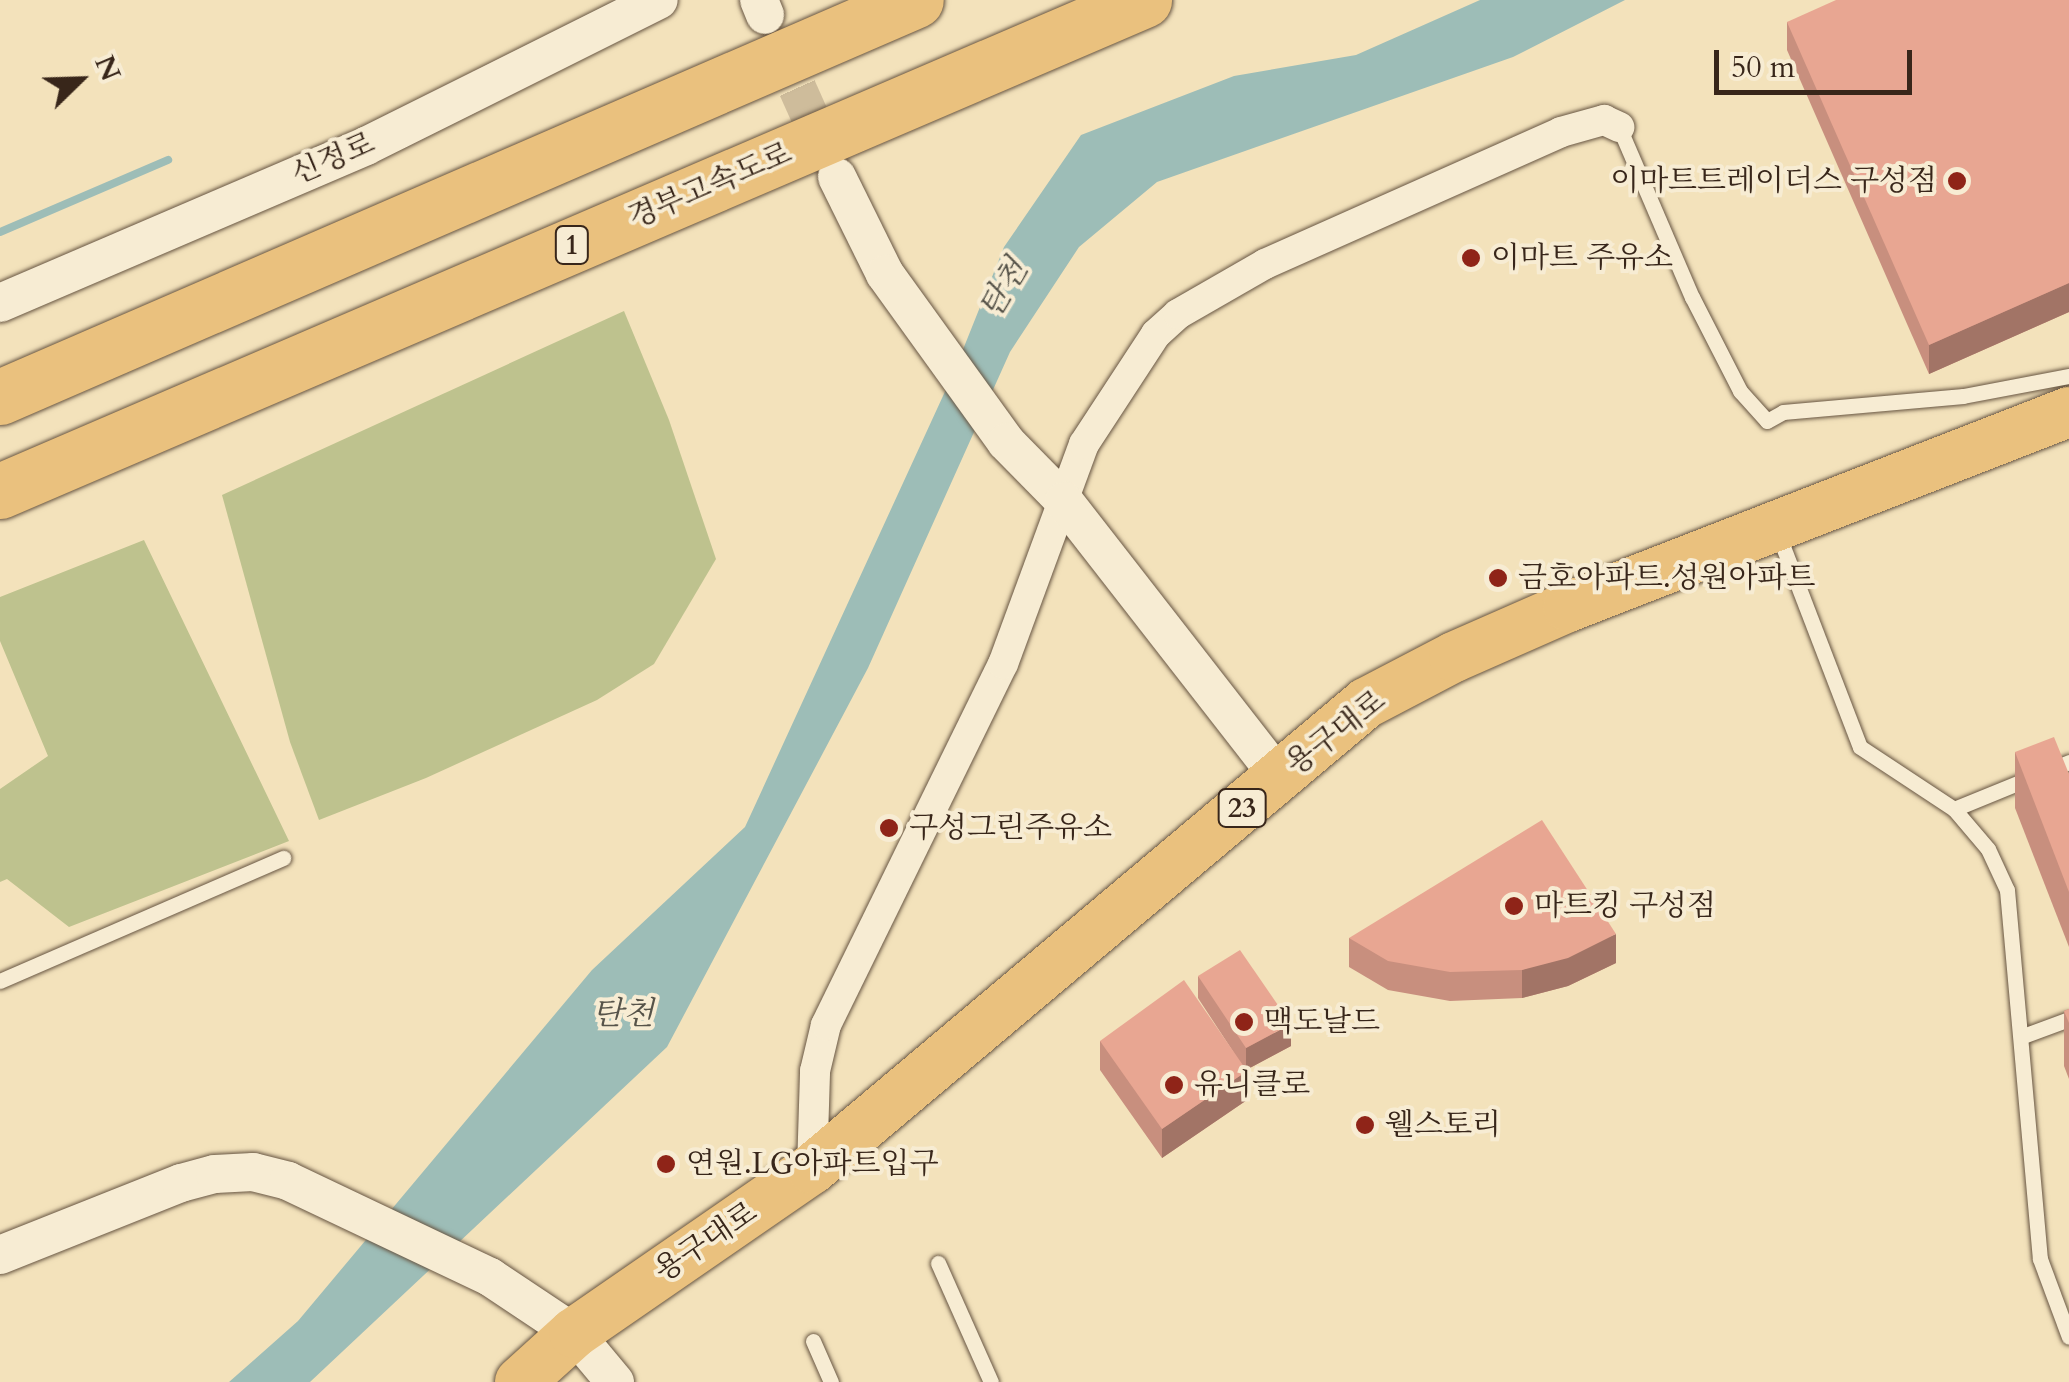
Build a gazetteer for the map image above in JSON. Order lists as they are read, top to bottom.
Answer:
{
  "streets": {
    "highway": ["경부고속도로", "1"],
    "main road": ["용구대로", "23"],
    "street": ["신정로"]
  },
  "water": ["탄천"],
  "places": [
    "이마트트레이더스 구성점",
    "이마트 주유소",
    "금호아파트.성원아파트",
    "구성그린주유소",
    "마트킹 구성점",
    "맥도날드",
    "유니클로",
    "웰스토리",
    "연원.LG아파트입구"
  ],
  "scale_bar": "50 m",
  "north": "top right"
}
